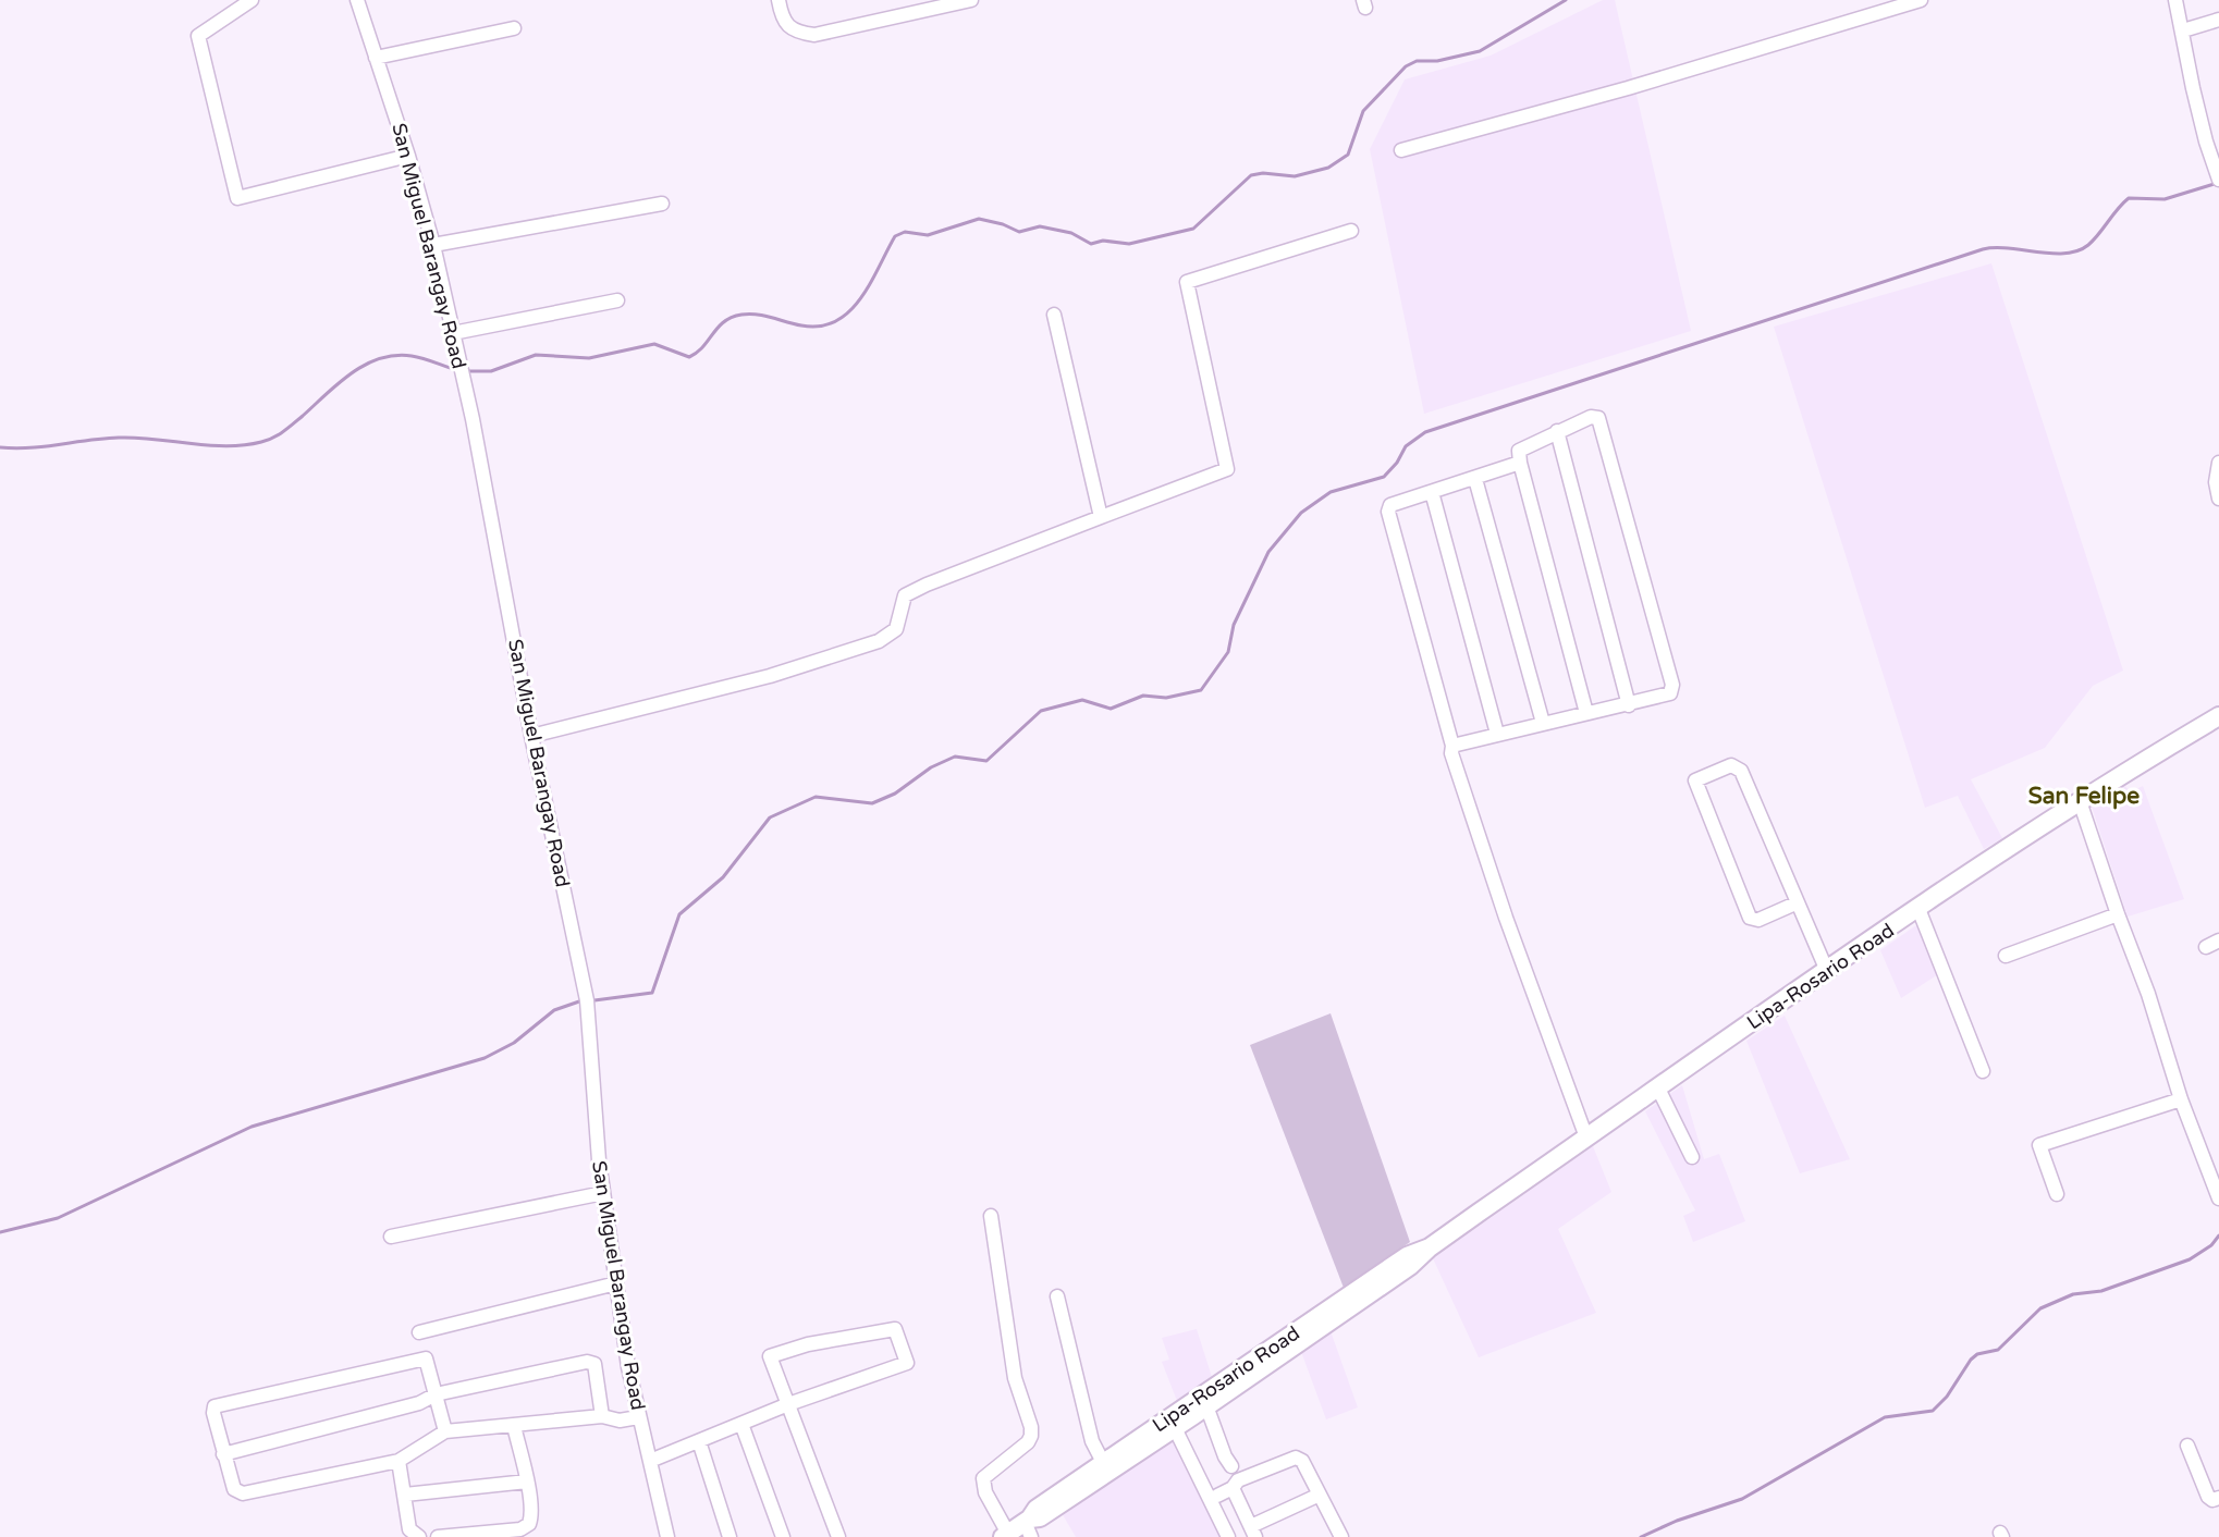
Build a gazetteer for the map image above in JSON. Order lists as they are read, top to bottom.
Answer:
{
  "streets": {
    "main road": ["Lipa-Rosario Road"],
    "street": ["San Miguel Barangay Road"]
  },
  "districts": ["San Felipe"]
}
